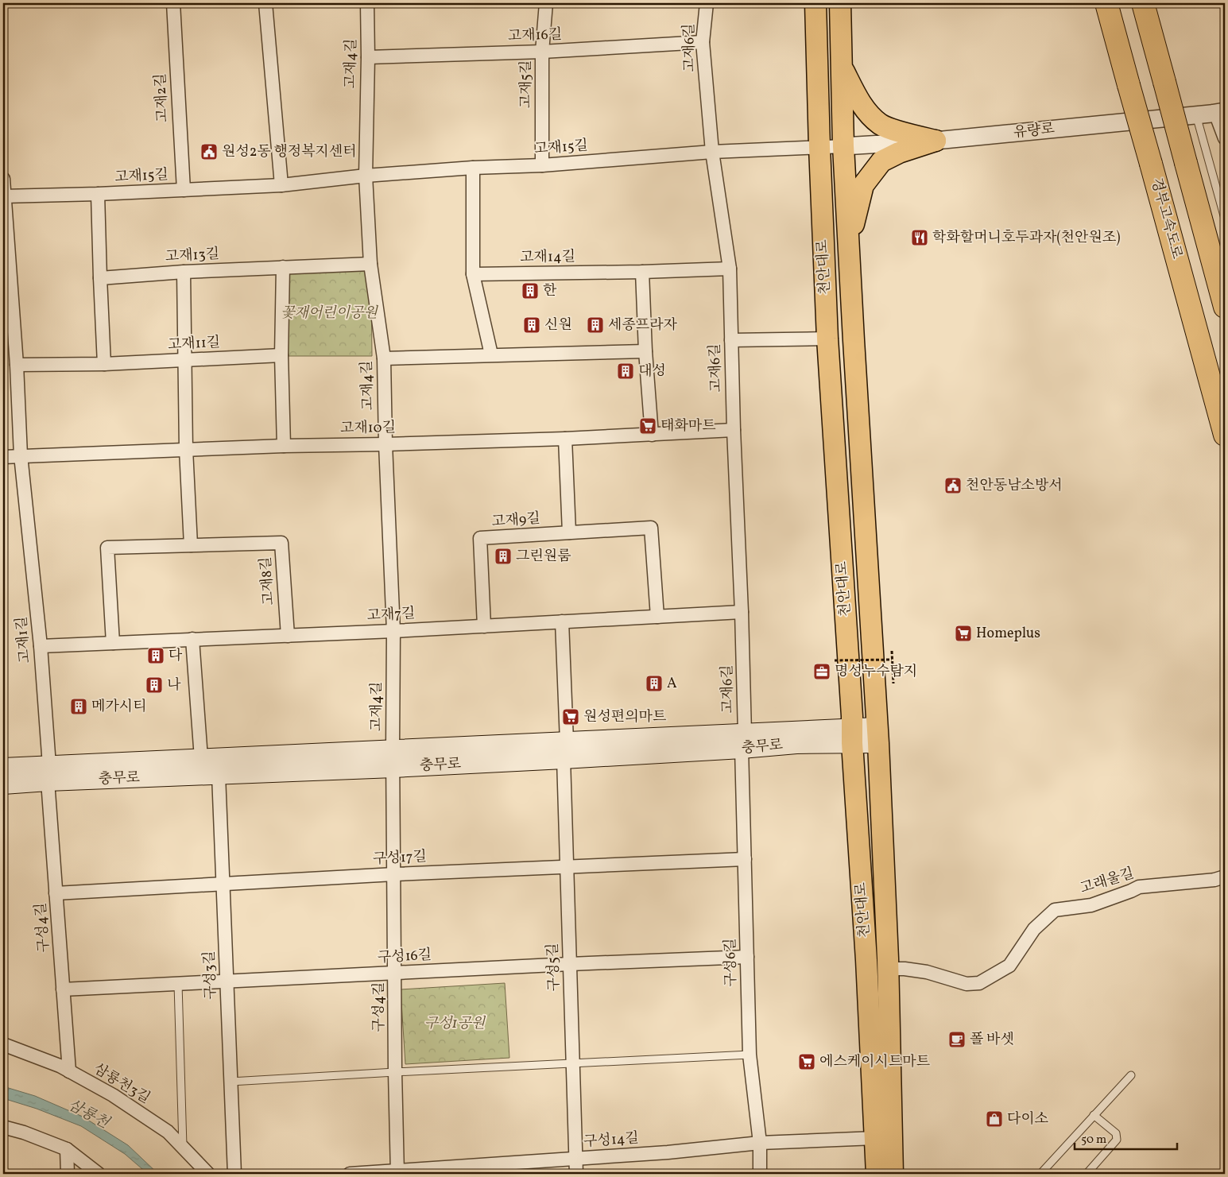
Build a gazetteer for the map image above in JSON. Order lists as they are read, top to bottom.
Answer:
{
  "streets": {
    "highway": ["경부고속도로"],
    "main road": ["천안대로", "충무로"],
    "street": [
      "고재16길",
      "고재6길",
      "고재4길",
      "고재5길",
      "고재2길",
      "유량로",
      "고재15길",
      "고재13길",
      "고재14길",
      "고재11길",
      "고재10길",
      "고재9길",
      "고재8길",
      "고재7길",
      "고재1길",
      "구성17길",
      "고래울길",
      "구성4길",
      "구성16길",
      "구성6길",
      "구성5길",
      "구성3길",
      "삼룡천3길",
      "구성14길"
    ]
  },
  "crossings": [
    ["고재16길", "고재6길"],
    ["고재16길", "고재4길"],
    ["고재16길", "고재5길"],
    ["고재6길", "고재15길"],
    ["고재6길", "고재14길"],
    ["고재6길", "고재10길"],
    ["고재6길", "고재7길"],
    ["고재6길", "충무로"],
    ["고재6길", "구성6길"],
    ["고재4길", "고재15길"],
    ["고재4길", "고재13길"],
    ["고재4길", "고재10길"],
    ["고재4길", "고재7길"],
    ["고재4길", "충무로"],
    ["고재4길", "구성4길"],
    ["고재5길", "고재15길"],
    ["고재2길", "고재15길"],
    ["유량로", "고재15길"],
    ["유량로", "천안대로"],
    ["고재15길", "천안대로"],
    ["고재15길", "고재1길"],
    ["천안대로", "충무로"],
    ["천안대로", "고래울길"],
    ["천안대로", "구성14길"],
    ["고재11길", "고재1길"],
    ["고재10길", "고재1길"],
    ["고재9길", "고재7길"],
    ["고재8길", "고재7길"],
    ["고재7길", "고재1길"],
    ["고재1길", "충무로"],
    ["고재1길", "구성4길"],
    ["충무로", "구성4길"],
    ["충무로", "구성6길"],
    ["충무로", "구성5길"],
    ["충무로", "구성3길"],
    ["구성17길", "구성4길"],
    ["구성17길", "구성6길"],
    ["구성17길", "구성5길"],
    ["구성17길", "구성3길"],
    ["구성4길", "구성16길"],
    ["구성4길", "삼룡천3길"],
    ["구성4길", "구성14길"],
    ["구성16길", "구성6길"],
    ["구성16길", "구성5길"],
    ["구성16길", "구성3길"],
    ["구성6길", "구성14길"],
    ["구성5길", "구성14길"]
  ],
  "water": ["삼룡천"],
  "parks": ["꽃재어린이공원", "구성1공원"],
  "places": {
    "public building": ["원성2동 행정복지센터", "천안동남소방서"],
    "restaurant": ["학화할머니호두과자(천안원조)"],
    "building": [
      "한",
      "신원",
      "세종프라자",
      "대성",
      "그린원룸",
      "다",
      "A",
      "나",
      "메가시티"
    ],
    "supermarket": [
      "태화마트",
      "Homeplus",
      "원성편의마트",
      "에스케이시트마트"
    ],
    "office": ["명성누수탐지"],
    "cafe": ["폴 바셋"],
    "shop": ["다이소"]
  },
  "scale_bar": "50 m"
}
